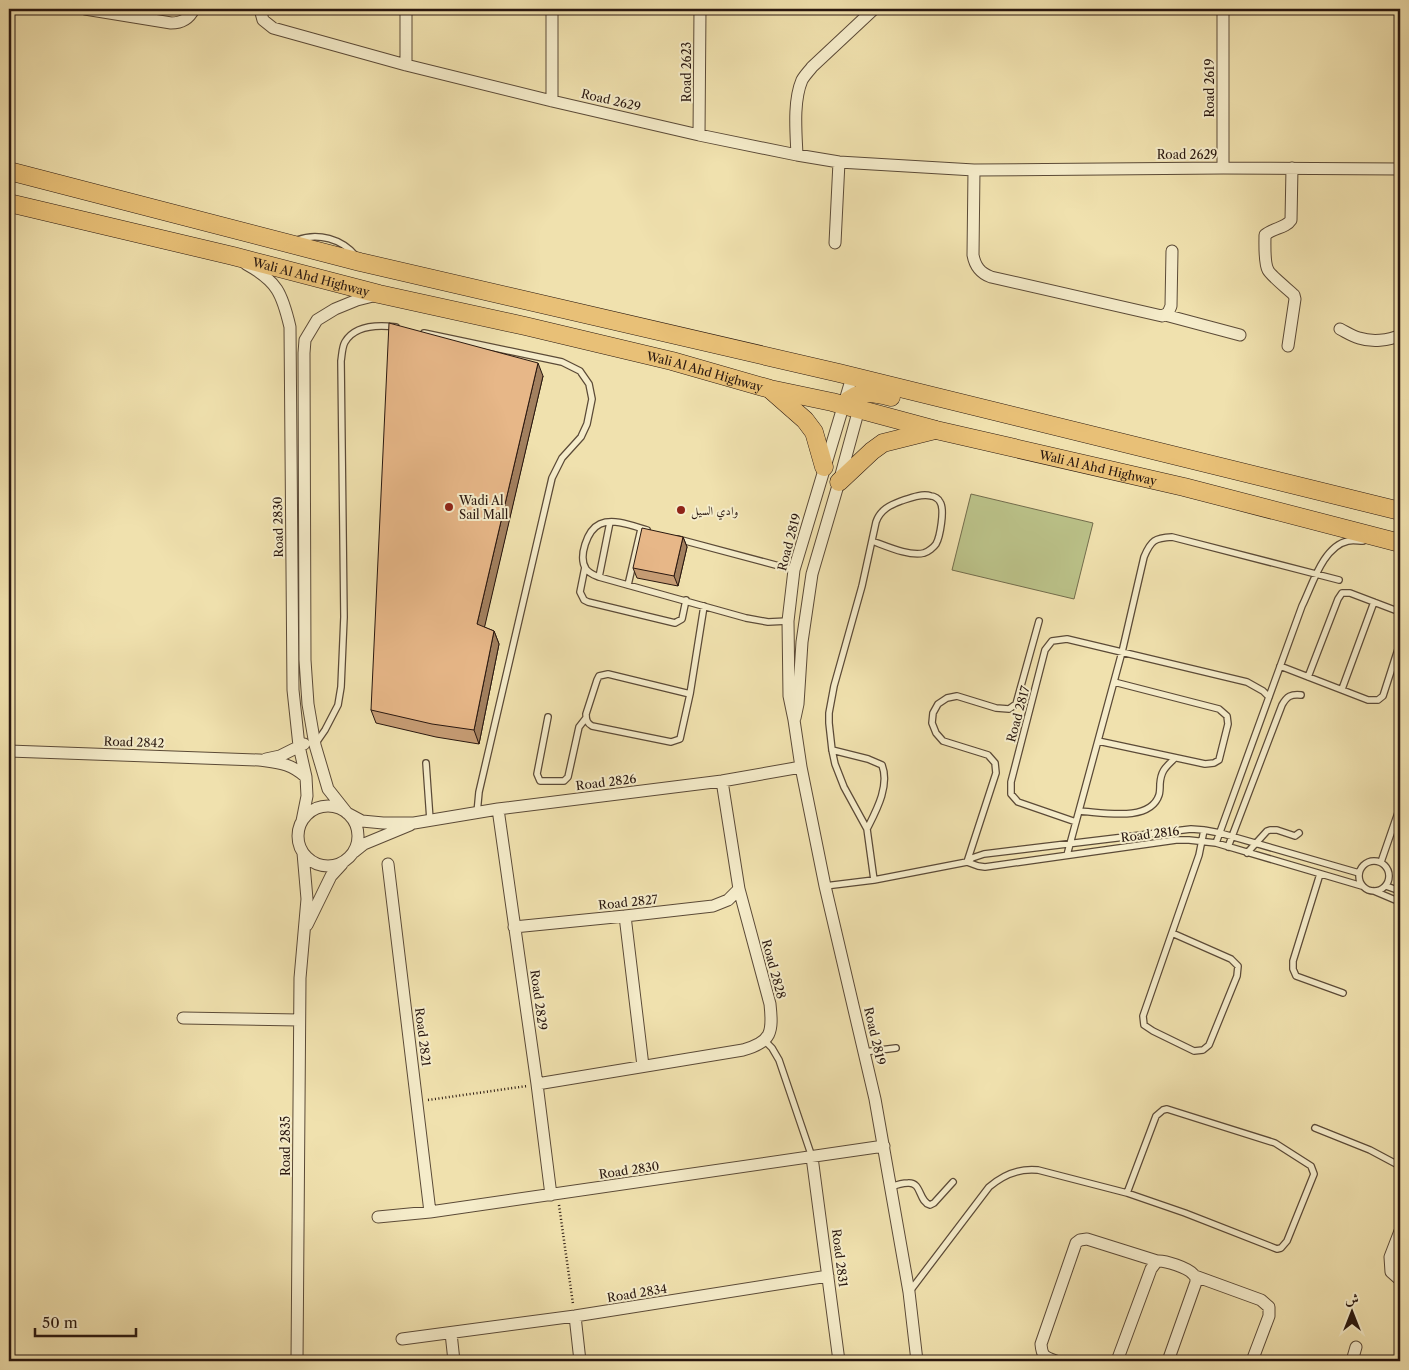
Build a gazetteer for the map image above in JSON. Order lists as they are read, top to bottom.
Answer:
{
  "streets": {
    "main road": ["Wali Al Ahd Highway"],
    "street": [
      "Road 2623",
      "Road 2619",
      "Road 2629",
      "Road 2830",
      "Road 2819",
      "Road 2842",
      "Road 2826",
      "Road 2827",
      "Road 2828",
      "Road 2829",
      "Road 2821",
      "Road 2835",
      "Road 2831",
      "Road 2834"
    ],
    "lane": ["Road 2817", "Road 2816"]
  },
  "crossings": [
    ["Road 2623", "Road 2629"],
    ["Road 2619", "Road 2629"],
    ["Wali Al Ahd Highway", "Road 2830"],
    ["Wali Al Ahd Highway", "Road 2819"],
    ["Road 2830", "Road 2819"],
    ["Road 2830", "Road 2842"],
    ["Road 2830", "Road 2826"],
    ["Road 2830", "Road 2829"],
    ["Road 2830", "Road 2821"],
    ["Road 2830", "Road 2835"],
    ["Road 2830", "Road 2831"],
    ["Road 2819", "Road 2826"],
    ["Road 2819", "Road 2816"],
    ["Road 2826", "Road 2828"],
    ["Road 2826", "Road 2829"],
    ["Road 2826", "Road 2835"],
    ["Road 2827", "Road 2828"],
    ["Road 2827", "Road 2829"],
    ["Road 2831", "Road 2834"]
  ],
  "places": ["Wadi Al Sail Mall", "وادي السيل"],
  "scale_bar": "50 m",
  "north": "top"
}
